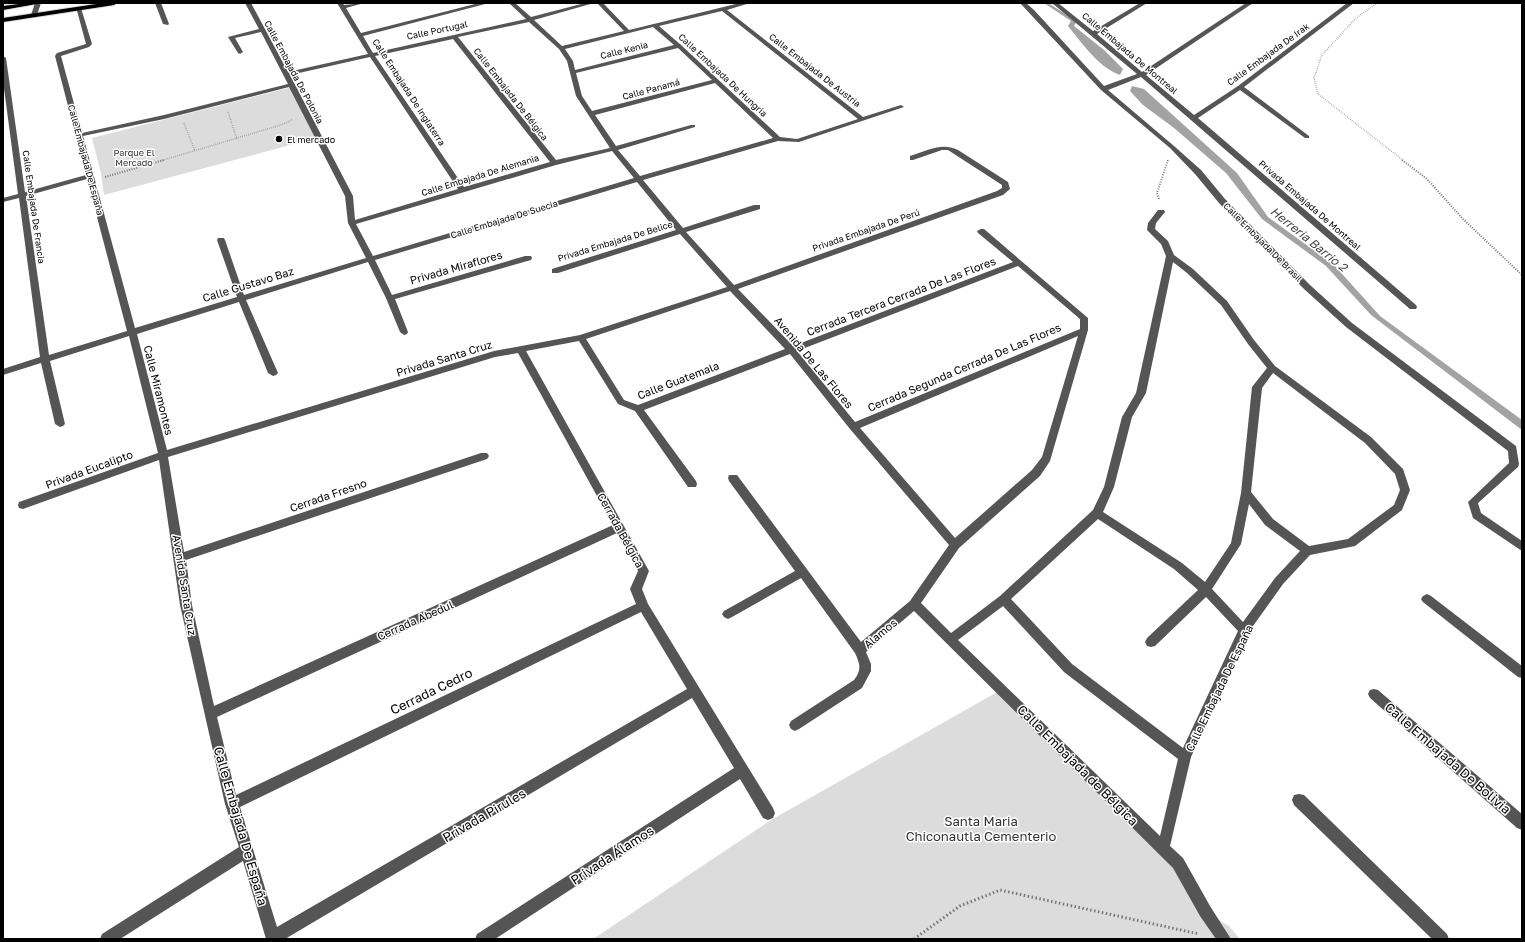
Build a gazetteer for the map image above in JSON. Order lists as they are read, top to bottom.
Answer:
{
  "streets": {
    "street": [
      "Calle Portugal",
      "Calle Kenia",
      "Calle Embajada De Montreal",
      "Calle Embajada De Irak",
      "Calle Embajada De Austria",
      "Calle Embajada De Polonia",
      "Calle Embajada De Hungria",
      "Calle Panamá",
      "Calle Embajada De Inglaterra",
      "Calle Embajada De Bélgica",
      "Calle Embajada De España",
      "Calle Embajada De Alemania",
      "Privada Embajada De Montreal",
      "Calle Embajada De Francia",
      "Calle Embajada De Suecia",
      "Privada Embajada De Perú",
      "Privada Embajada De Belice",
      "Calle Embajada De Brasil",
      "Privada Miraflores",
      "Calle Gustavo Baz",
      "Cerrada Tercera Cerrada De Las Flores",
      "Privada Santa Cruz",
      "Avenida De Las Flores",
      "Cerrada Segunda Cerrada De Las Flores",
      "Calle Guatemala",
      "Calle Miramontes",
      "Privada Eucalipto",
      "Cerrada Fresno",
      "Cerrada Bélgica",
      "Avenida Santa Cruz",
      "Cerrada Abedul",
      "Alamos",
      "Cerrada Cedro",
      "Calle Embajada De Bolivia",
      "Calle Embajada de Bélgica",
      "Privada Pirules",
      "Privada Álamos"
    ]
  },
  "crossings": [
    ["Calle Portugal", "Calle Embajada De Polonia"],
    ["Calle Portugal", "Calle Embajada De Inglaterra"],
    ["Calle Portugal", "Calle Embajada De Bélgica"],
    ["Calle Portugal", "Avenida De Las Flores"],
    ["Calle Kenia", "Calle Embajada De Hungria"],
    ["Calle Kenia", "Avenida De Las Flores"],
    ["Calle Embajada De Montreal", "Calle Embajada De Irak"],
    ["Calle Embajada De Montreal", "Privada Embajada De Montreal"],
    ["Calle Embajada De Irak", "Privada Embajada De Montreal"],
    ["Calle Embajada De Austria", "Calle Embajada De Hungria"],
    ["Calle Embajada De Austria", "Calle Embajada De Suecia"],
    ["Calle Embajada De Austria", "Avenida De Las Flores"],
    ["Calle Embajada De Polonia", "Calle Embajada De Alemania"],
    ["Calle Embajada De Polonia", "Calle Embajada De Suecia"],
    ["Calle Embajada De Polonia", "Privada Miraflores"],
    ["Calle Embajada De Polonia", "Calle Gustavo Baz"],
    ["Calle Embajada De Hungria", "Calle Panamá"],
    ["Calle Panamá", "Avenida De Las Flores"],
    ["Calle Embajada De Inglaterra", "Calle Embajada De Alemania"],
    ["Calle Embajada De Bélgica", "Calle Embajada De Alemania"],
    ["Calle Embajada De España", "Calle Gustavo Baz"],
    ["Calle Embajada De España", "Calle Miramontes"],
    ["Calle Embajada De España", "Avenida Santa Cruz"],
    ["Calle Embajada De España", "Cerrada Abedul"],
    ["Calle Embajada De España", "Cerrada Cedro"],
    ["Calle Embajada De España", "Calle Embajada de Bélgica"],
    ["Calle Embajada De España", "Privada Pirules"],
    ["Calle Embajada De Alemania", "Avenida De Las Flores"],
    ["Calle Embajada De Suecia", "Calle Gustavo Baz"],
    ["Calle Embajada De Suecia", "Avenida De Las Flores"],
    ["Privada Embajada De Perú", "Privada Santa Cruz"],
    ["Privada Embajada De Perú", "Avenida De Las Flores"],
    ["Privada Embajada De Belice", "Avenida De Las Flores"],
    ["Calle Gustavo Baz", "Calle Miramontes"],
    ["Cerrada Tercera Cerrada De Las Flores", "Avenida De Las Flores"],
    ["Cerrada Tercera Cerrada De Las Flores", "Calle Guatemala"],
    ["Privada Santa Cruz", "Avenida De Las Flores"],
    ["Privada Santa Cruz", "Calle Guatemala"],
    ["Privada Santa Cruz", "Calle Miramontes"],
    ["Privada Santa Cruz", "Privada Eucalipto"],
    ["Privada Santa Cruz", "Cerrada Bélgica"],
    ["Privada Santa Cruz", "Avenida Santa Cruz"],
    ["Avenida De Las Flores", "Cerrada Segunda Cerrada De Las Flores"],
    ["Avenida De Las Flores", "Calle Guatemala"],
    ["Avenida De Las Flores", "Alamos"],
    ["Cerrada Segunda Cerrada De Las Flores", "Alamos"],
    ["Calle Miramontes", "Privada Eucalipto"],
    ["Calle Miramontes", "Avenida Santa Cruz"],
    ["Privada Eucalipto", "Avenida Santa Cruz"],
    ["Cerrada Fresno", "Avenida Santa Cruz"],
    ["Cerrada Bélgica", "Cerrada Abedul"],
    ["Cerrada Bélgica", "Cerrada Cedro"],
    ["Cerrada Bélgica", "Privada Pirules"],
    ["Cerrada Bélgica", "Privada Álamos"],
    ["Avenida Santa Cruz", "Cerrada Abedul"],
    ["Alamos", "Calle Embajada de Bélgica"]
  ],
  "water": ["Herreria Barrio 2"],
  "parks": ["Parque El Mercado", "Santa Maria Chiconautla Cementerio"],
  "places": ["El mercado"]
}
